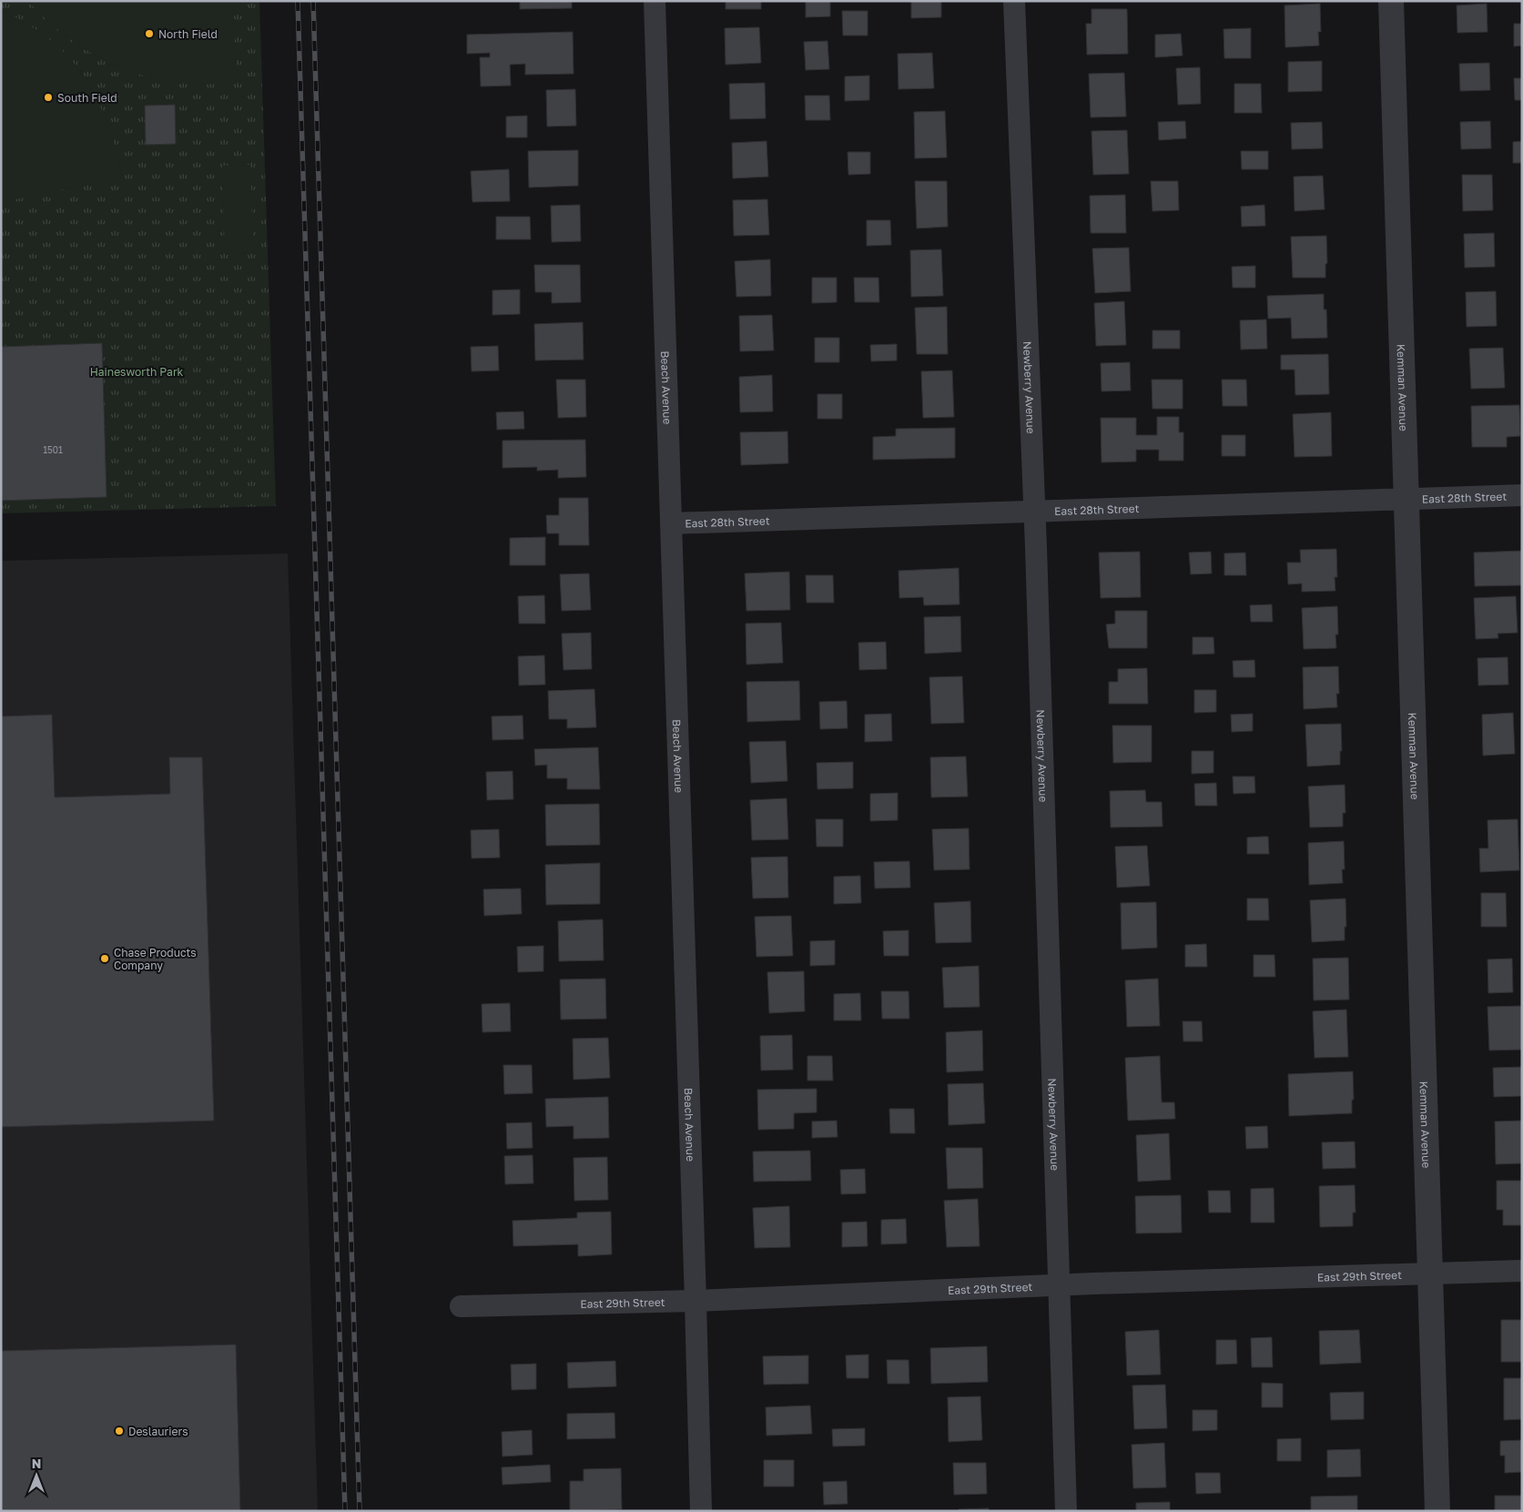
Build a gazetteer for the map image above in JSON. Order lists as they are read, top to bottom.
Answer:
{
  "streets": {
    "street": [
      "Beach Avenue",
      "Newberry Avenue",
      "Kemman Avenue",
      "East 28th Street",
      "East 29th Street"
    ]
  },
  "crossings": [
    ["Beach Avenue", "East 28th Street"],
    ["Beach Avenue", "East 29th Street"],
    ["Newberry Avenue", "East 28th Street"],
    ["Newberry Avenue", "East 29th Street"],
    ["Kemman Avenue", "East 28th Street"],
    ["Kemman Avenue", "East 29th Street"]
  ],
  "parks": ["Hainesworth Park"],
  "places": [
    "North Field",
    "South Field",
    "Chase Products Company",
    "Deslauriers"
  ],
  "house_numbers": ["1501"],
  "north": "top"
}
